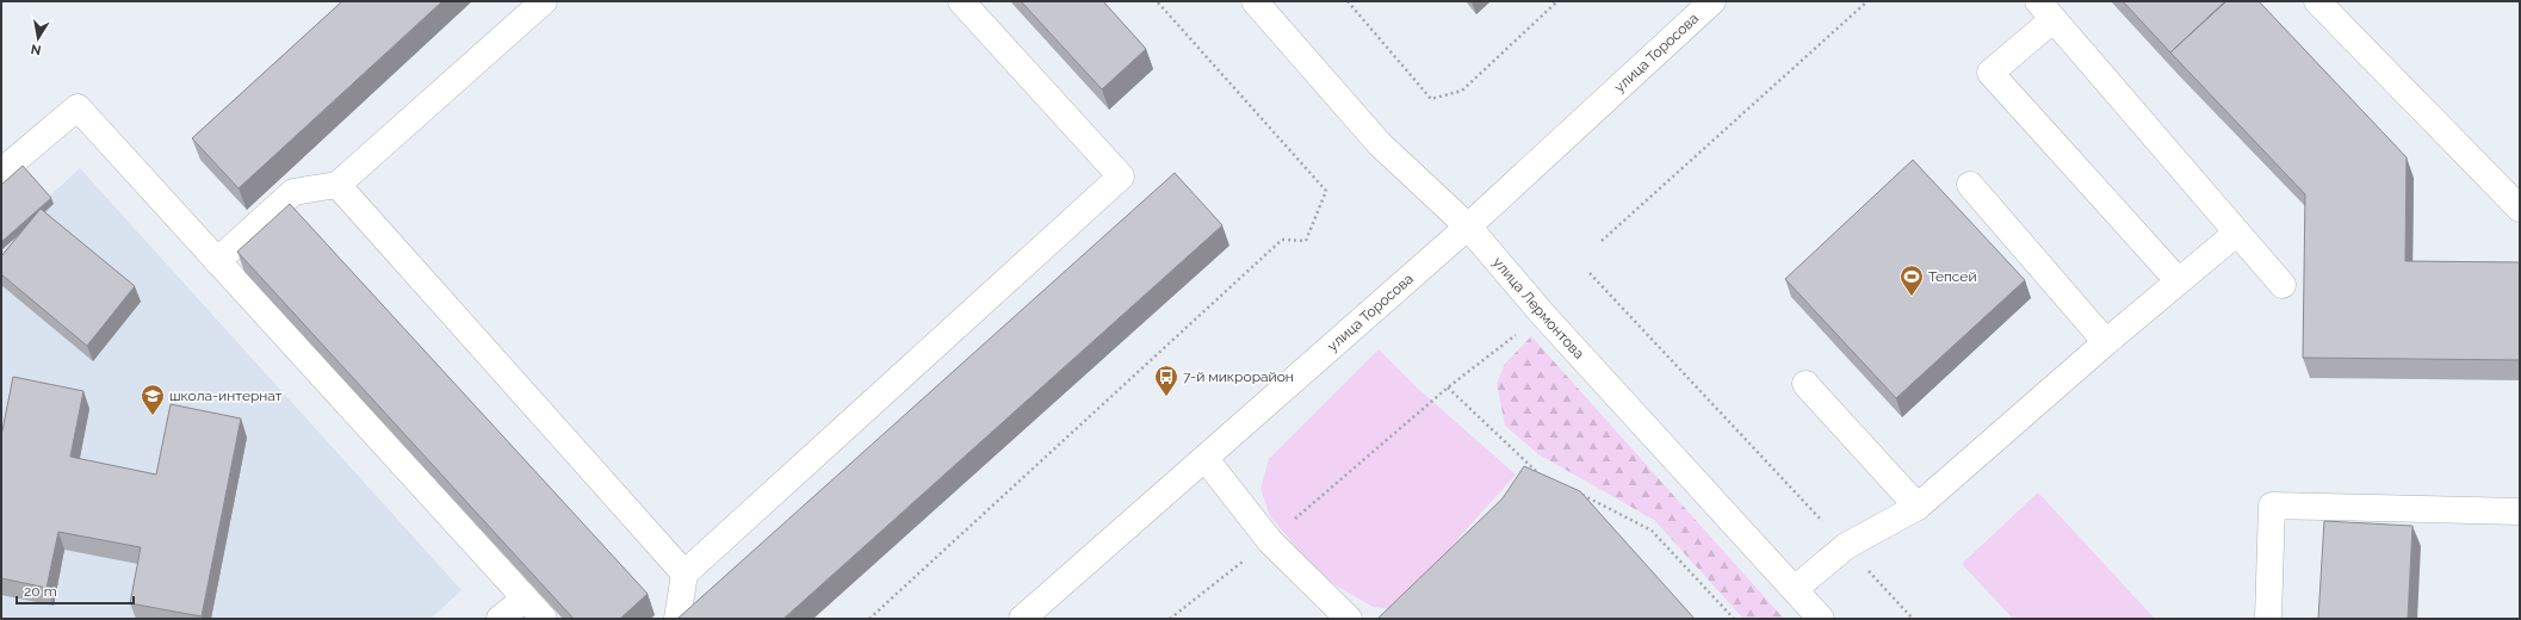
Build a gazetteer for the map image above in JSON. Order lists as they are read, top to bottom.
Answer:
{
  "streets": {
    "street": ["улица Торосова", "улица Лермонтова"]
  },
  "crossings": [
    ["улица Торосова", "улица Лермонтова"]
  ],
  "places": {
    "sports": ["Тепсей"],
    "bus stop": ["7-й микрорайон"],
    "school or university": ["школа-интернат"]
  },
  "scale_bar": "20 m",
  "north": "bottom"
}
